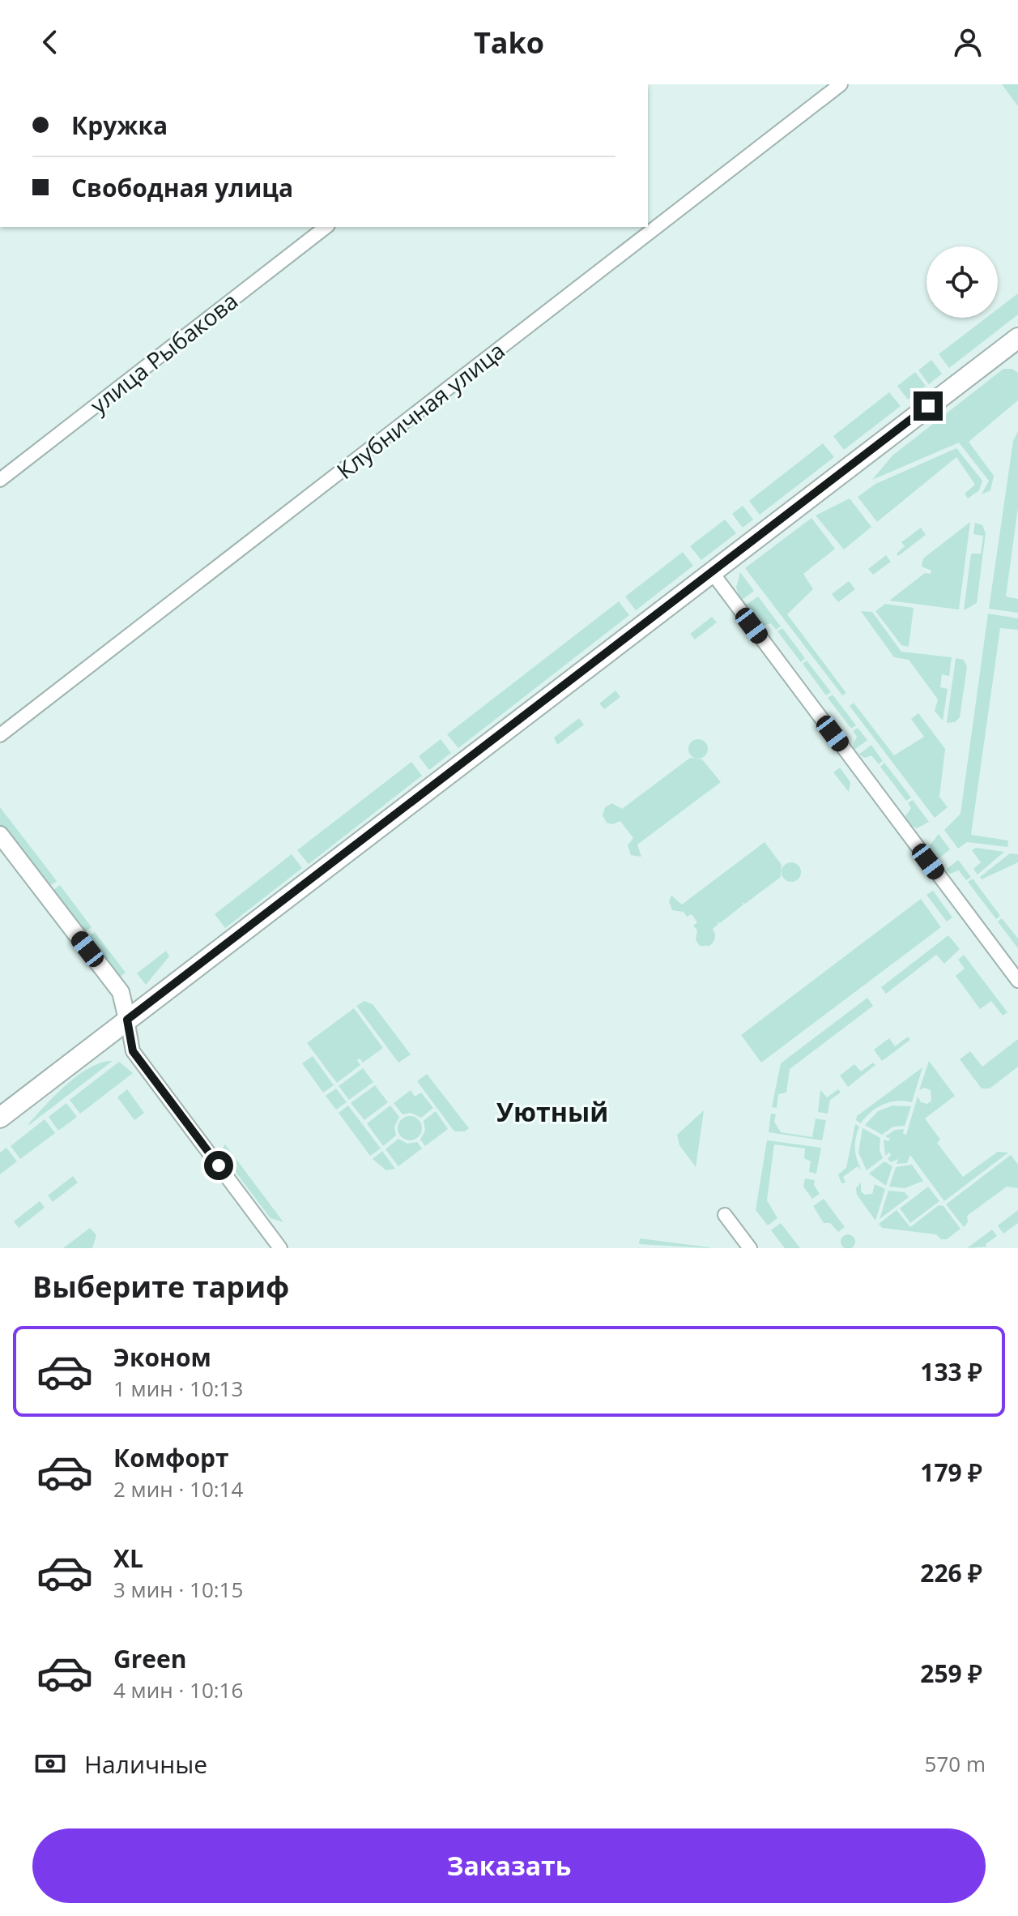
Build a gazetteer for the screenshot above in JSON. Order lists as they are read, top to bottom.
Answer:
{
  "streets": {
    "street": ["улица Рыбакова", "Клубничная улица"]
  },
  "districts": ["Уютный"],
  "page": {
    "header": "Tako",
    "banner": ["Кружка", "Свободная улица"],
    "heading": "Выберите тариф",
    "list": [
      {
        "name": "Эконом",
        "note": "1 мин · 10:13",
        "value": "133 ₽"
      },
      {
        "name": "Комфорт",
        "note": "2 мин · 10:14",
        "value": "179 ₽"
      },
      {
        "name": "XL",
        "note": "3 мин · 10:15",
        "value": "226 ₽"
      },
      {
        "name": "Green",
        "note": "4 мин · 10:16",
        "value": "259 ₽"
      }
    ],
    "pay": ["Наличные", "570 m"],
    "buttons": "Заказать"
  }
}
